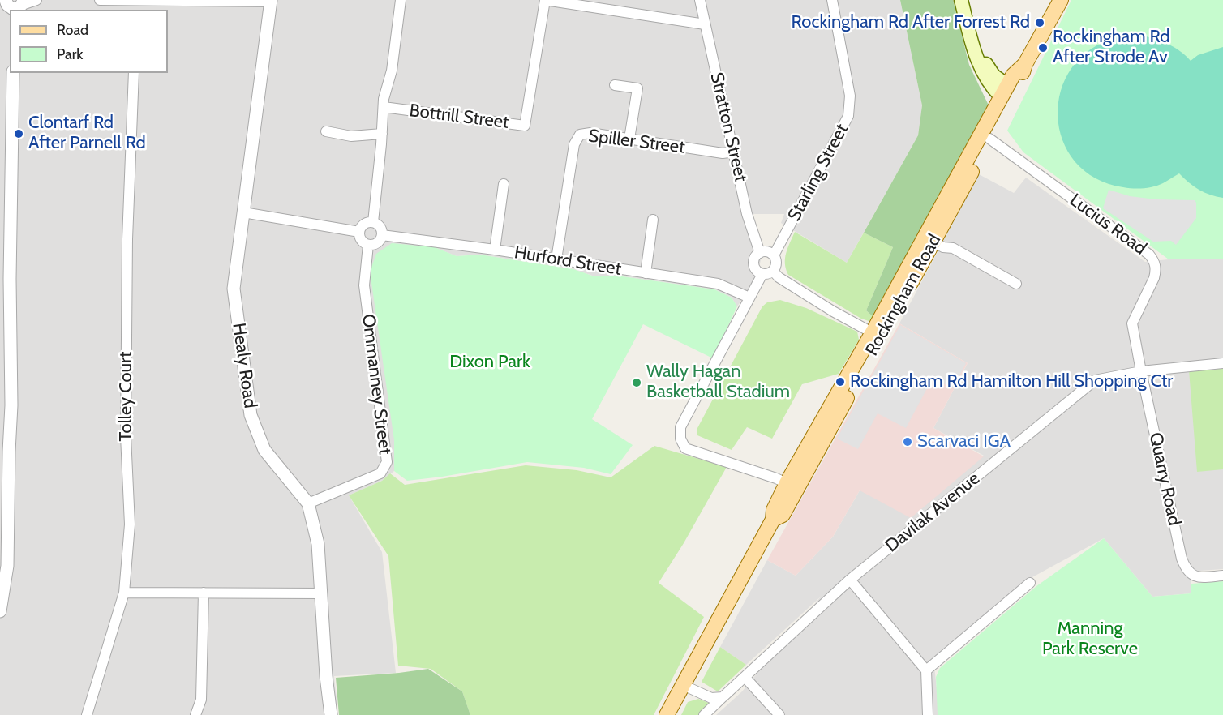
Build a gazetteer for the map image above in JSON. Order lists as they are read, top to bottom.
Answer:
{
  "streets": {
    "main road": ["Rockingham Road"],
    "street": [
      "Bottrill Street",
      "Stratton Street",
      "Spiller Street",
      "Starling Street",
      "Lucius Road",
      "Hurford Street",
      "Healy Road",
      "Ommanney Street",
      "Tolley Court",
      "Quarry Road",
      "Davilak Avenue"
    ]
  },
  "crossings": [
    ["Stratton Street", "Spiller Street"],
    ["Stratton Street", "Starling Street"],
    ["Spiller Street", "Hurford Street"],
    ["Lucius Road", "Rockingham Road"],
    ["Lucius Road", "Quarry Road"],
    ["Lucius Road", "Davilak Avenue"],
    ["Hurford Street", "Ommanney Street"],
    ["Healy Road", "Ommanney Street"],
    ["Quarry Road", "Davilak Avenue"]
  ],
  "parks": ["Dixon Park", "Manning Park Reserve"],
  "places": [
    "Rockingham Rd After Forrest Rd",
    "Rockingham Rd After Strode Av",
    "Clontarf Rd After Parnell Rd",
    "Rockingham Rd Hamilton Hill Shopping Ctr",
    "Wally Hagan Basketball Stadium",
    "Scarvaci IGA"
  ],
  "legend": ["Road", "Park"]
}
